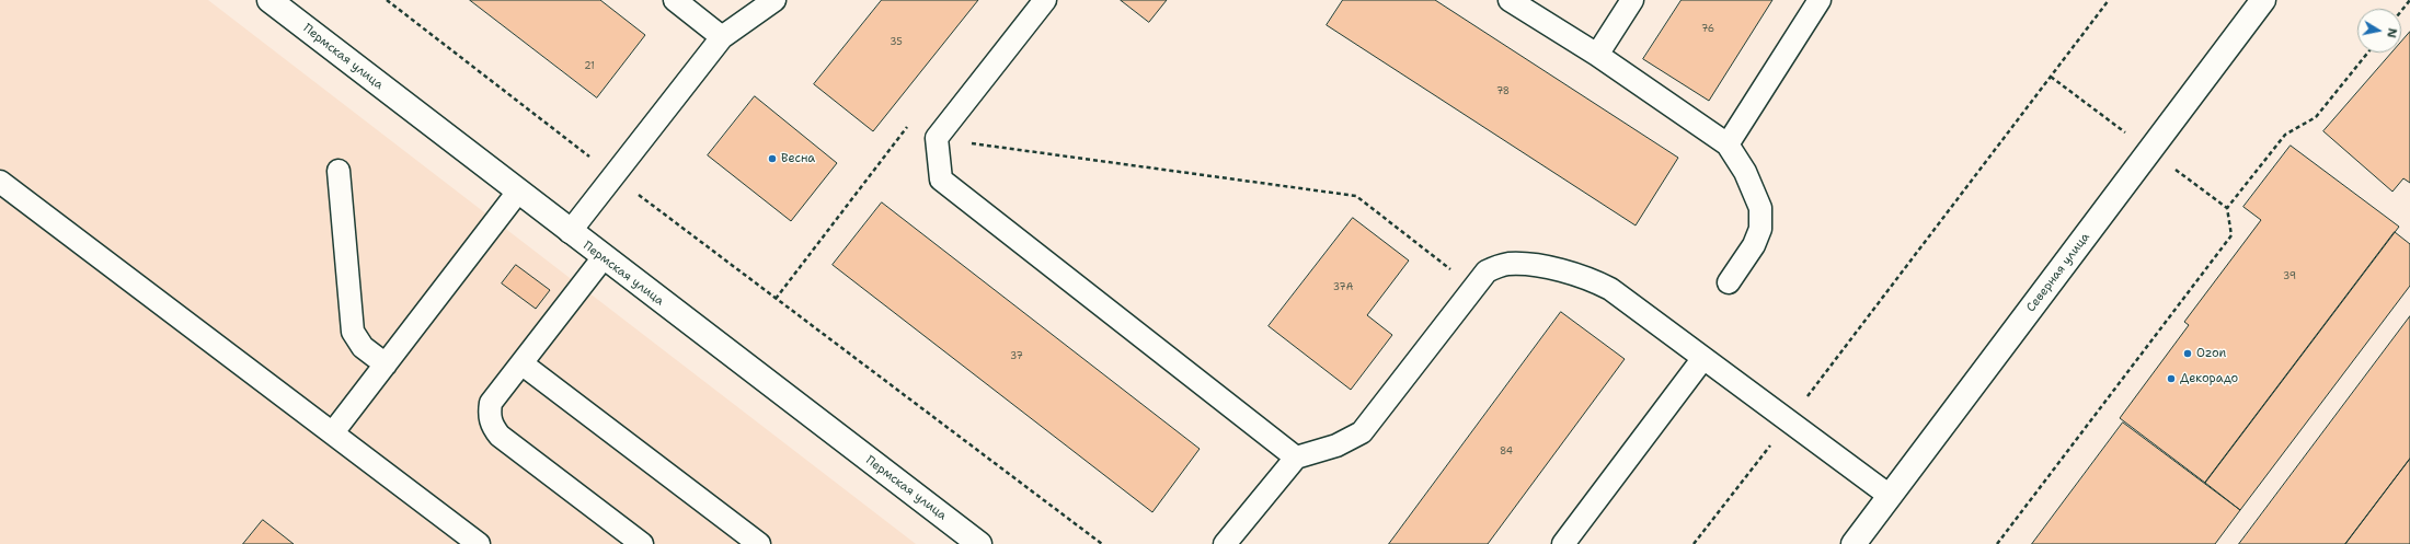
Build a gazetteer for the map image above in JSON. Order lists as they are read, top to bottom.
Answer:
{
  "streets": {
    "street": ["Пермская улица", "Северная улица"]
  },
  "places": ["Весна", "Ozon", "Декорадо"],
  "house_numbers": [
    "76",
    "35",
    "21",
    "78",
    "39",
    "37А",
    "37",
    "84"
  ],
  "north": "right"
}
